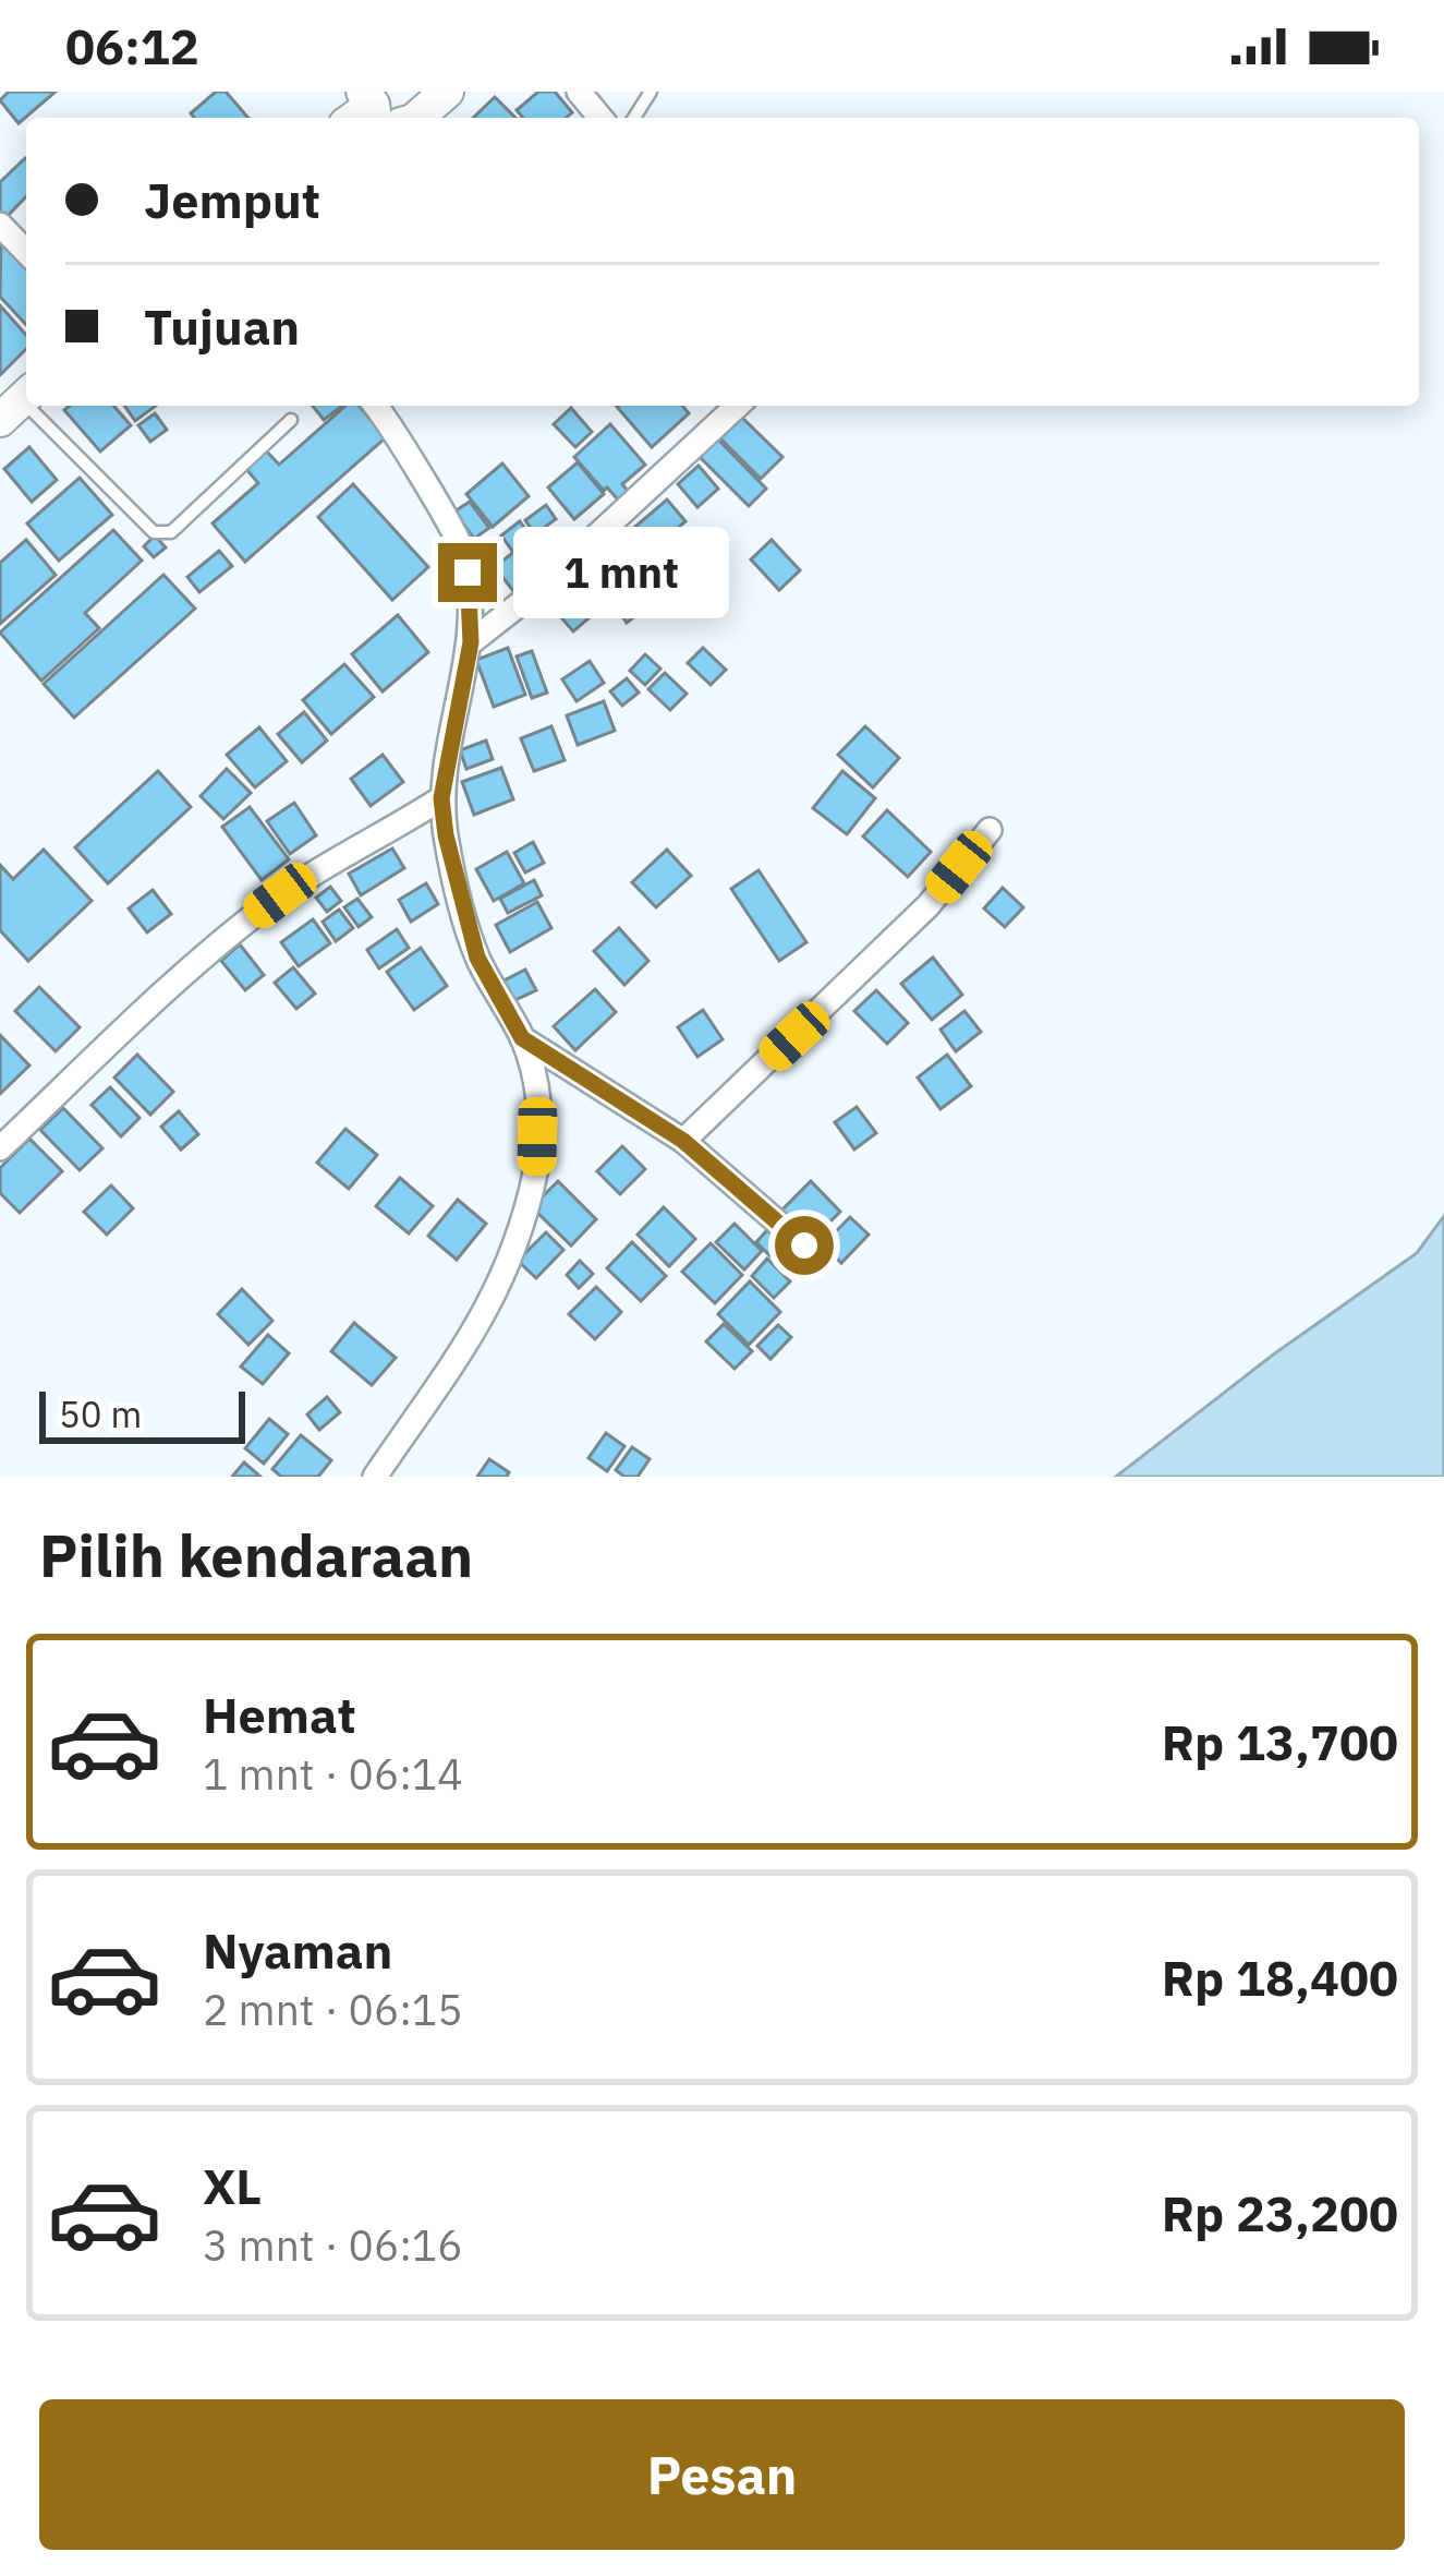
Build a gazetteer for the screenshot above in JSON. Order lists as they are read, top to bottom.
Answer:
{
  "scale_bar": "50 m",
  "page": {
    "status": "06:12",
    "banner": ["Jemput", "Tujuan"],
    "bubble": "1 mnt",
    "scale": "50 m",
    "heading": "Pilih kendaraan",
    "list": [
      {
        "name": "Hemat",
        "note": "1 mnt · 06:14",
        "value": "Rp 13,700"
      },
      {
        "name": "Nyaman",
        "note": "2 mnt · 06:15",
        "value": "Rp 18,400"
      },
      {
        "name": "XL",
        "note": "3 mnt · 06:16",
        "value": "Rp 23,200"
      }
    ],
    "buttons": "Pesan"
  }
}
